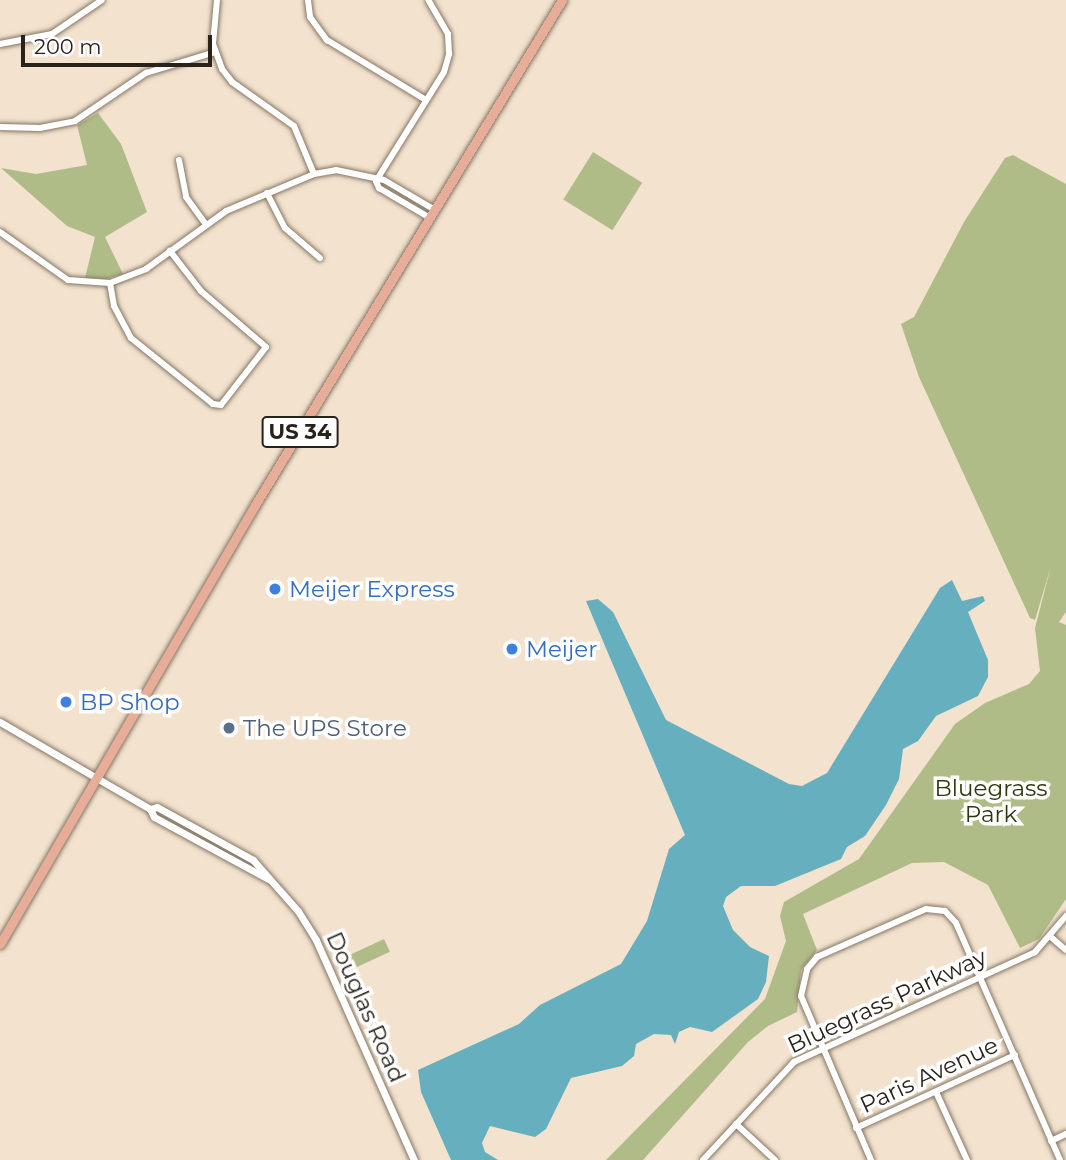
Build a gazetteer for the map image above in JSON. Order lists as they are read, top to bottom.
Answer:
{
  "streets": {
    "main road": ["US 34"],
    "street": ["Bluegrass Parkway", "Douglas Road", "Paris Avenue"]
  },
  "crossings": [
    ["US 34", "Douglas Road"]
  ],
  "parks": ["Bluegrass Park"],
  "places": [
    "Meijer Express",
    "Meijer",
    "BP Shop",
    "The UPS Store"
  ],
  "scale_bar": "200 m"
}
